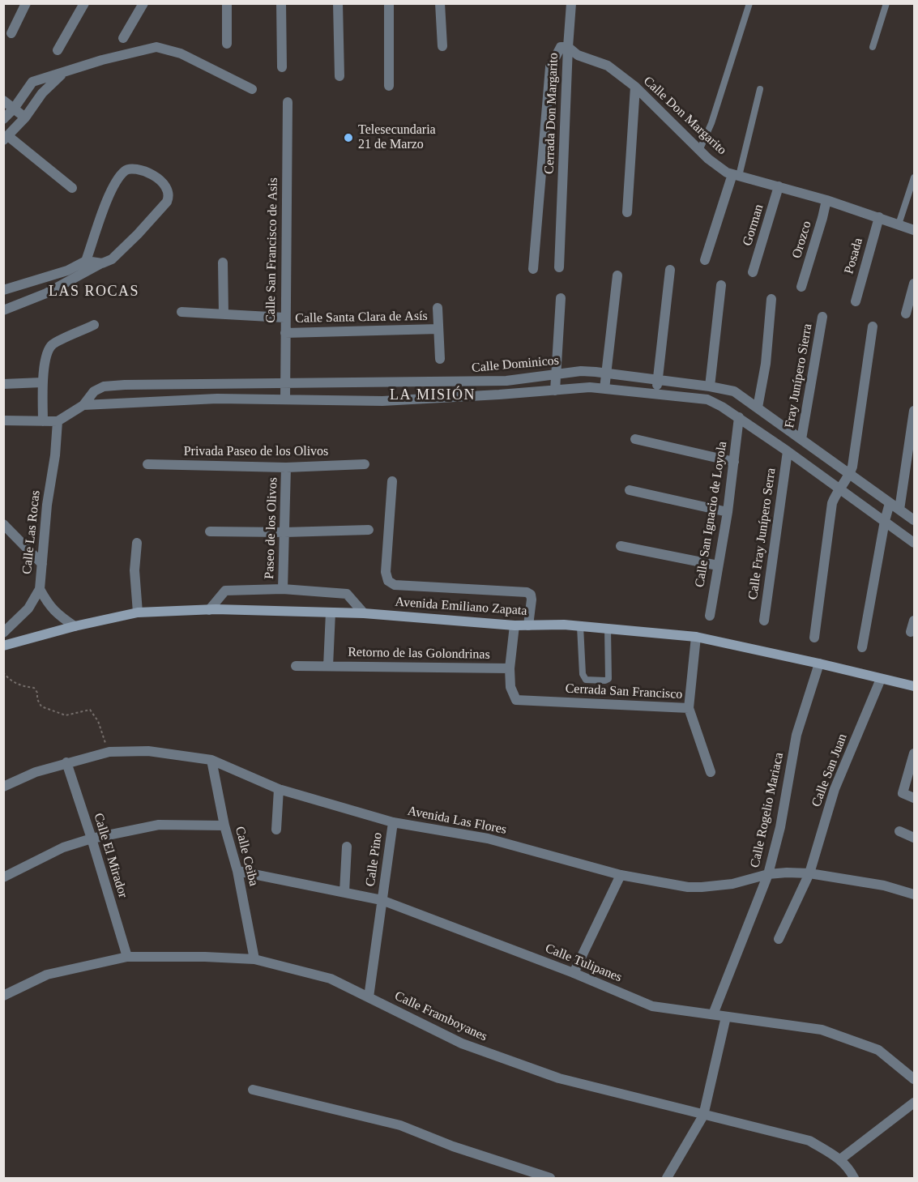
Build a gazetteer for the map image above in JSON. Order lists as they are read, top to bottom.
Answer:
{
  "streets": {
    "main road": ["Avenida Emiliano Zapata"],
    "street": [
      "Cerrada Don Margarito",
      "Calle Don Margarito",
      "Gorman",
      "Orozco",
      "Calle San Francisco de Asis",
      "Posada",
      "Calle Santa Clara de Asís",
      "Calle Dominicos",
      "Fray Junípero Sierra",
      "Privada Paseo de los Olivos",
      "Calle San Ignacio de Loyola",
      "Paseo de los Olivos",
      "Calle Las Rocas",
      "Calle Fray Junípero Serra",
      "Retorno de las Golondrinas",
      "Cerrada San Francisco",
      "Calle San Juan",
      "Calle Rogelio Mariaca",
      "Avenida Las Flores",
      "Calle El Mirador",
      "Calle Ceiba",
      "Calle Pino",
      "Calle Tulipanes",
      "Calle Framboyanes"
    ]
  },
  "crossings": [
    ["Cerrada Don Margarito", "Calle Don Margarito"],
    ["Calle Don Margarito", "Gorman"],
    ["Calle Don Margarito", "Orozco"],
    ["Calle Don Margarito", "Posada"],
    ["Calle San Francisco de Asis", "Calle Santa Clara de Asís"],
    ["Calle San Francisco de Asis", "Calle Dominicos"],
    ["Calle Dominicos", "Fray Junípero Sierra"],
    ["Calle Dominicos", "Calle San Ignacio de Loyola"],
    ["Calle Dominicos", "Calle Las Rocas"],
    ["Calle Dominicos", "Calle Fray Junípero Serra"],
    ["Privada Paseo de los Olivos", "Paseo de los Olivos"],
    ["Paseo de los Olivos", "Avenida Emiliano Zapata"],
    ["Avenida Emiliano Zapata", "Retorno de las Golondrinas"],
    ["Avenida Emiliano Zapata", "Cerrada San Francisco"],
    ["Avenida Emiliano Zapata", "Calle San Juan"],
    ["Avenida Emiliano Zapata", "Calle Rogelio Mariaca"],
    ["Retorno de las Golondrinas", "Cerrada San Francisco"],
    ["Calle San Juan", "Avenida Las Flores"],
    ["Calle Rogelio Mariaca", "Avenida Las Flores"],
    ["Calle Rogelio Mariaca", "Calle Tulipanes"],
    ["Avenida Las Flores", "Calle El Mirador"],
    ["Avenida Las Flores", "Calle Ceiba"],
    ["Avenida Las Flores", "Calle Pino"],
    ["Calle El Mirador", "Calle Framboyanes"],
    ["Calle Ceiba", "Calle Tulipanes"],
    ["Calle Ceiba", "Calle Framboyanes"],
    ["Calle Pino", "Calle Tulipanes"],
    ["Calle Pino", "Calle Framboyanes"]
  ],
  "districts": ["LAS ROCAS", "LA MISIÓN"],
  "places": ["Telesecundaria 21 de Marzo"]
}
